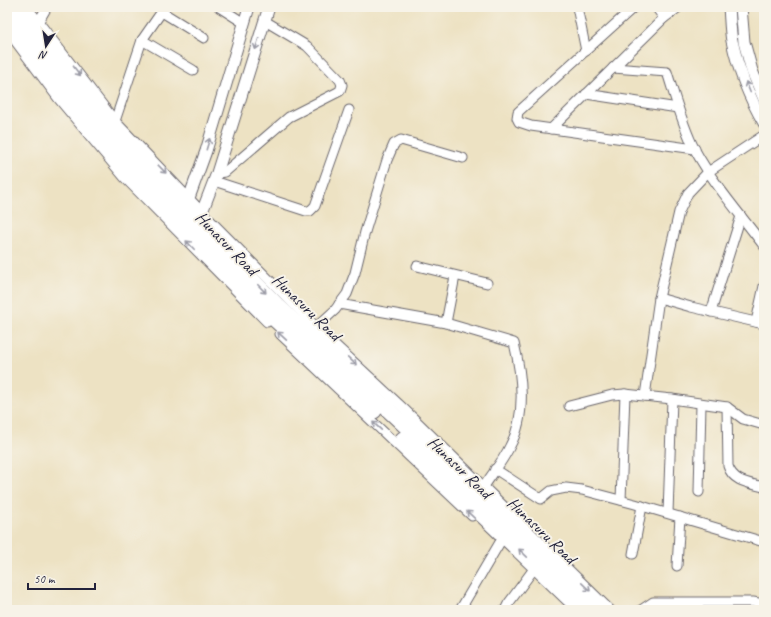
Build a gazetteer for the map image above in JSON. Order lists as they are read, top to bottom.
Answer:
{
  "streets": {
    "highway": ["Hunasur Road", "Hunasuru Road"]
  },
  "crossings": [
    ["Hunasur Road", "Hunasuru Road"]
  ],
  "one_way": ["Hunasuru Road"],
  "scale_bar": "50 m",
  "north": "bottom"
}
